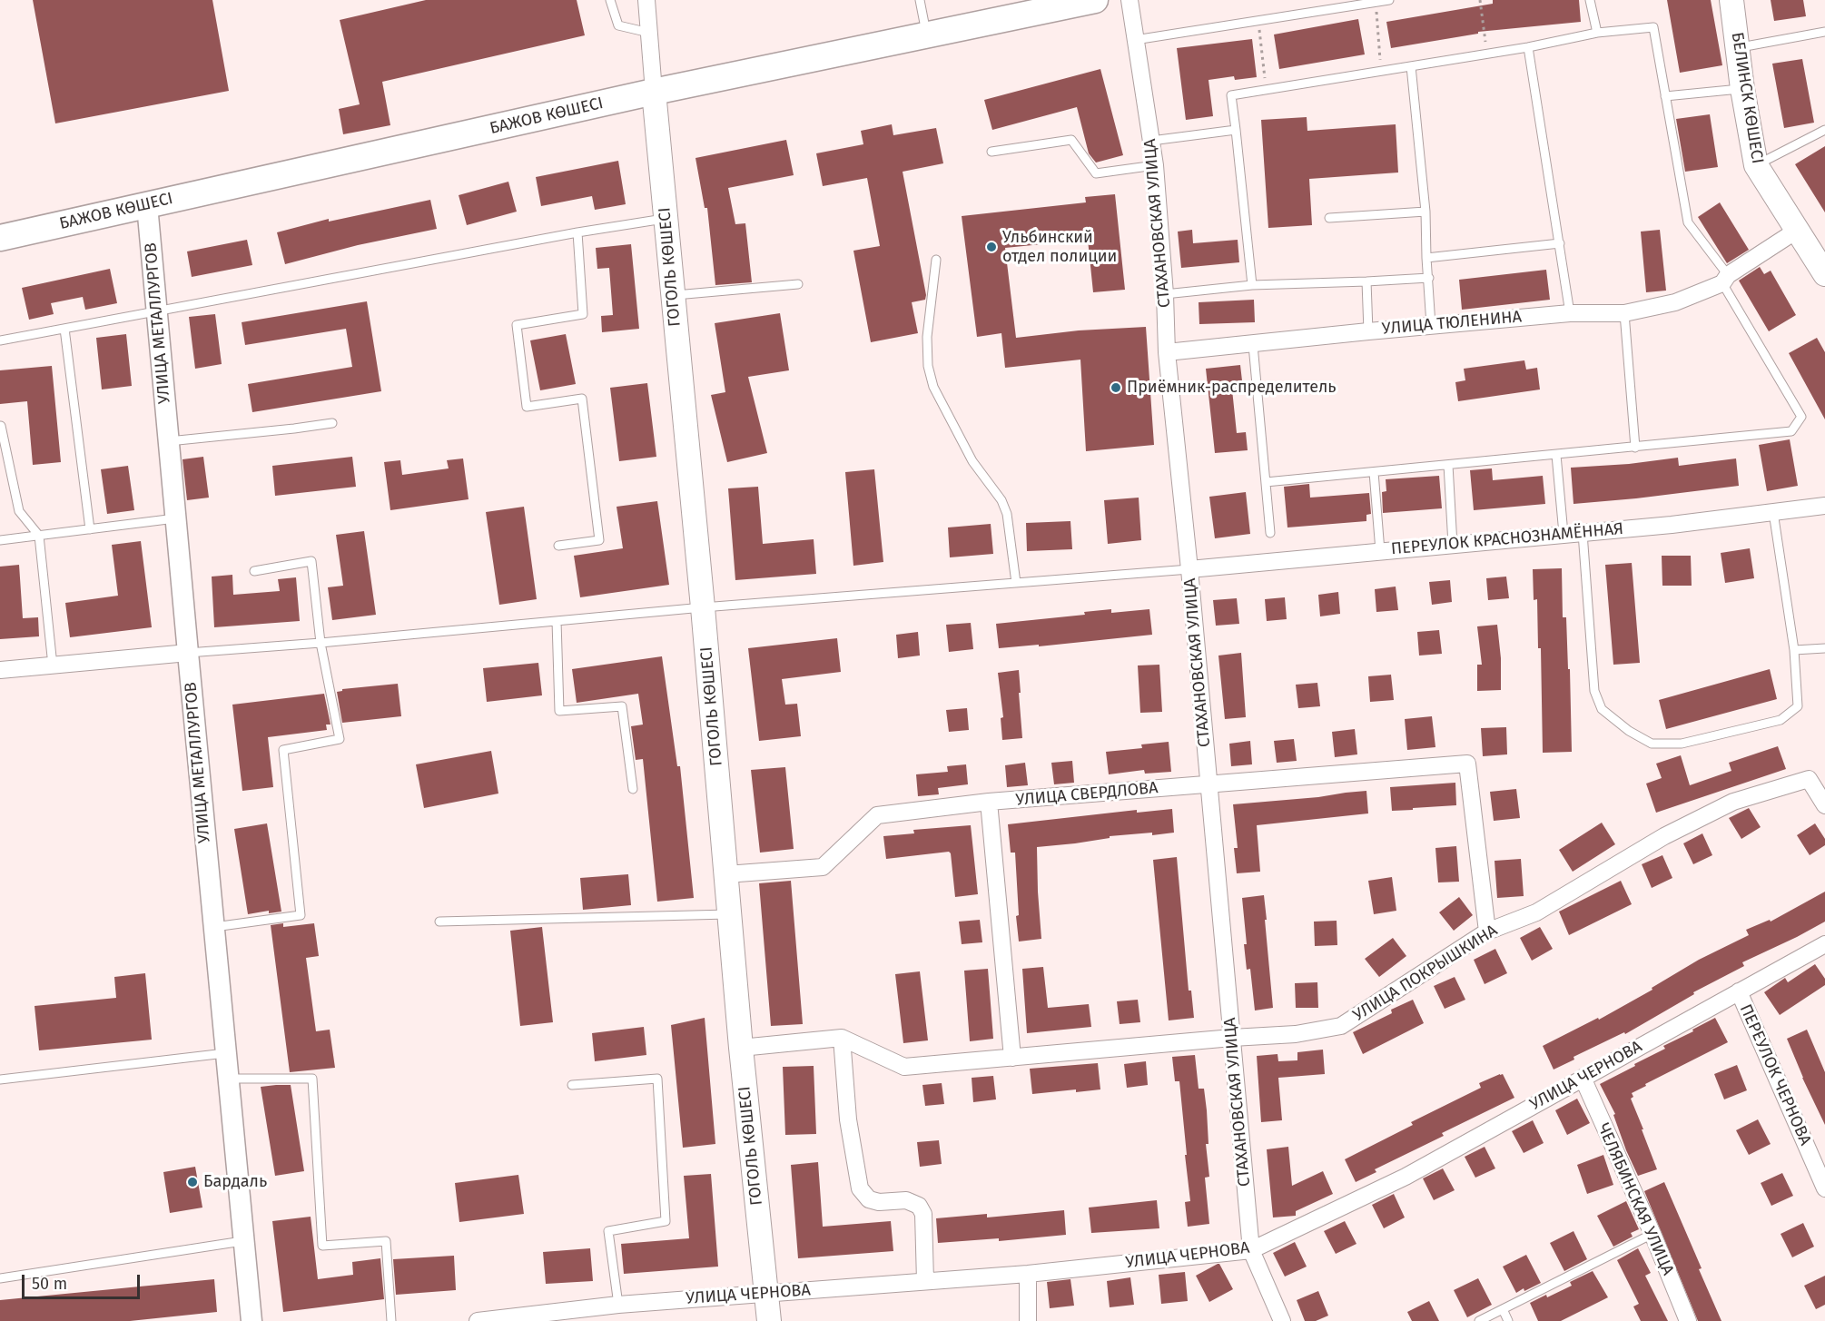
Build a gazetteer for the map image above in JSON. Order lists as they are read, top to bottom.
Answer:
{
  "streets": {
    "main road": ["БЕЛИНСК КӨШЕСІ", "БАЖОВ КӨШЕСІ", "ГОГОЛЬ КӨШЕСІ"],
    "street": [
      "СТАХАНОВСКАЯ УЛИЦА",
      "УЛИЦА МЕТАЛЛУРГОВ",
      "УЛИЦА ТЮЛЕНИНА",
      "ПЕРЕУЛОК КРАСНОЗНАМЁННАЯ",
      "УЛИЦА СВЕРДЛОВА",
      "УЛИЦА ПОКРЫШКИНА",
      "ПЕРЕУЛОК ЧЕРНОВА",
      "УЛИЦА ЧЕРНОВА",
      "ЧЕЛЯБИНСКАЯ УЛИЦА"
    ]
  },
  "crossings": [
    ["БЕЛИНСК КӨШЕСІ", "УЛИЦА ТЮЛЕНИНА"],
    ["БАЖОВ КӨШЕСІ", "ГОГОЛЬ КӨШЕСІ"],
    ["БАЖОВ КӨШЕСІ", "УЛИЦА МЕТАЛЛУРГОВ"],
    ["СТАХАНОВСКАЯ УЛИЦА", "УЛИЦА ТЮЛЕНИНА"],
    ["СТАХАНОВСКАЯ УЛИЦА", "ПЕРЕУЛОК КРАСНОЗНАМЁННАЯ"],
    ["СТАХАНОВСКАЯ УЛИЦА", "УЛИЦА СВЕРДЛОВА"],
    ["СТАХАНОВСКАЯ УЛИЦА", "УЛИЦА ПОКРЫШКИНА"],
    ["СТАХАНОВСКАЯ УЛИЦА", "УЛИЦА ЧЕРНОВА"],
    ["ГОГОЛЬ КӨШЕСІ", "УЛИЦА СВЕРДЛОВА"],
    ["ГОГОЛЬ КӨШЕСІ", "УЛИЦА ЧЕРНОВА"],
    ["УЛИЦА СВЕРДЛОВА", "УЛИЦА ПОКРЫШКИНА"],
    ["ПЕРЕУЛОК ЧЕРНОВА", "УЛИЦА ЧЕРНОВА"],
    ["УЛИЦА ЧЕРНОВА", "ЧЕЛЯБИНСКАЯ УЛИЦА"]
  ],
  "places": ["Ульбинский отдел полиции", "Приёмник-распределитель", "Бардаль"],
  "scale_bar": "50 m"
}
